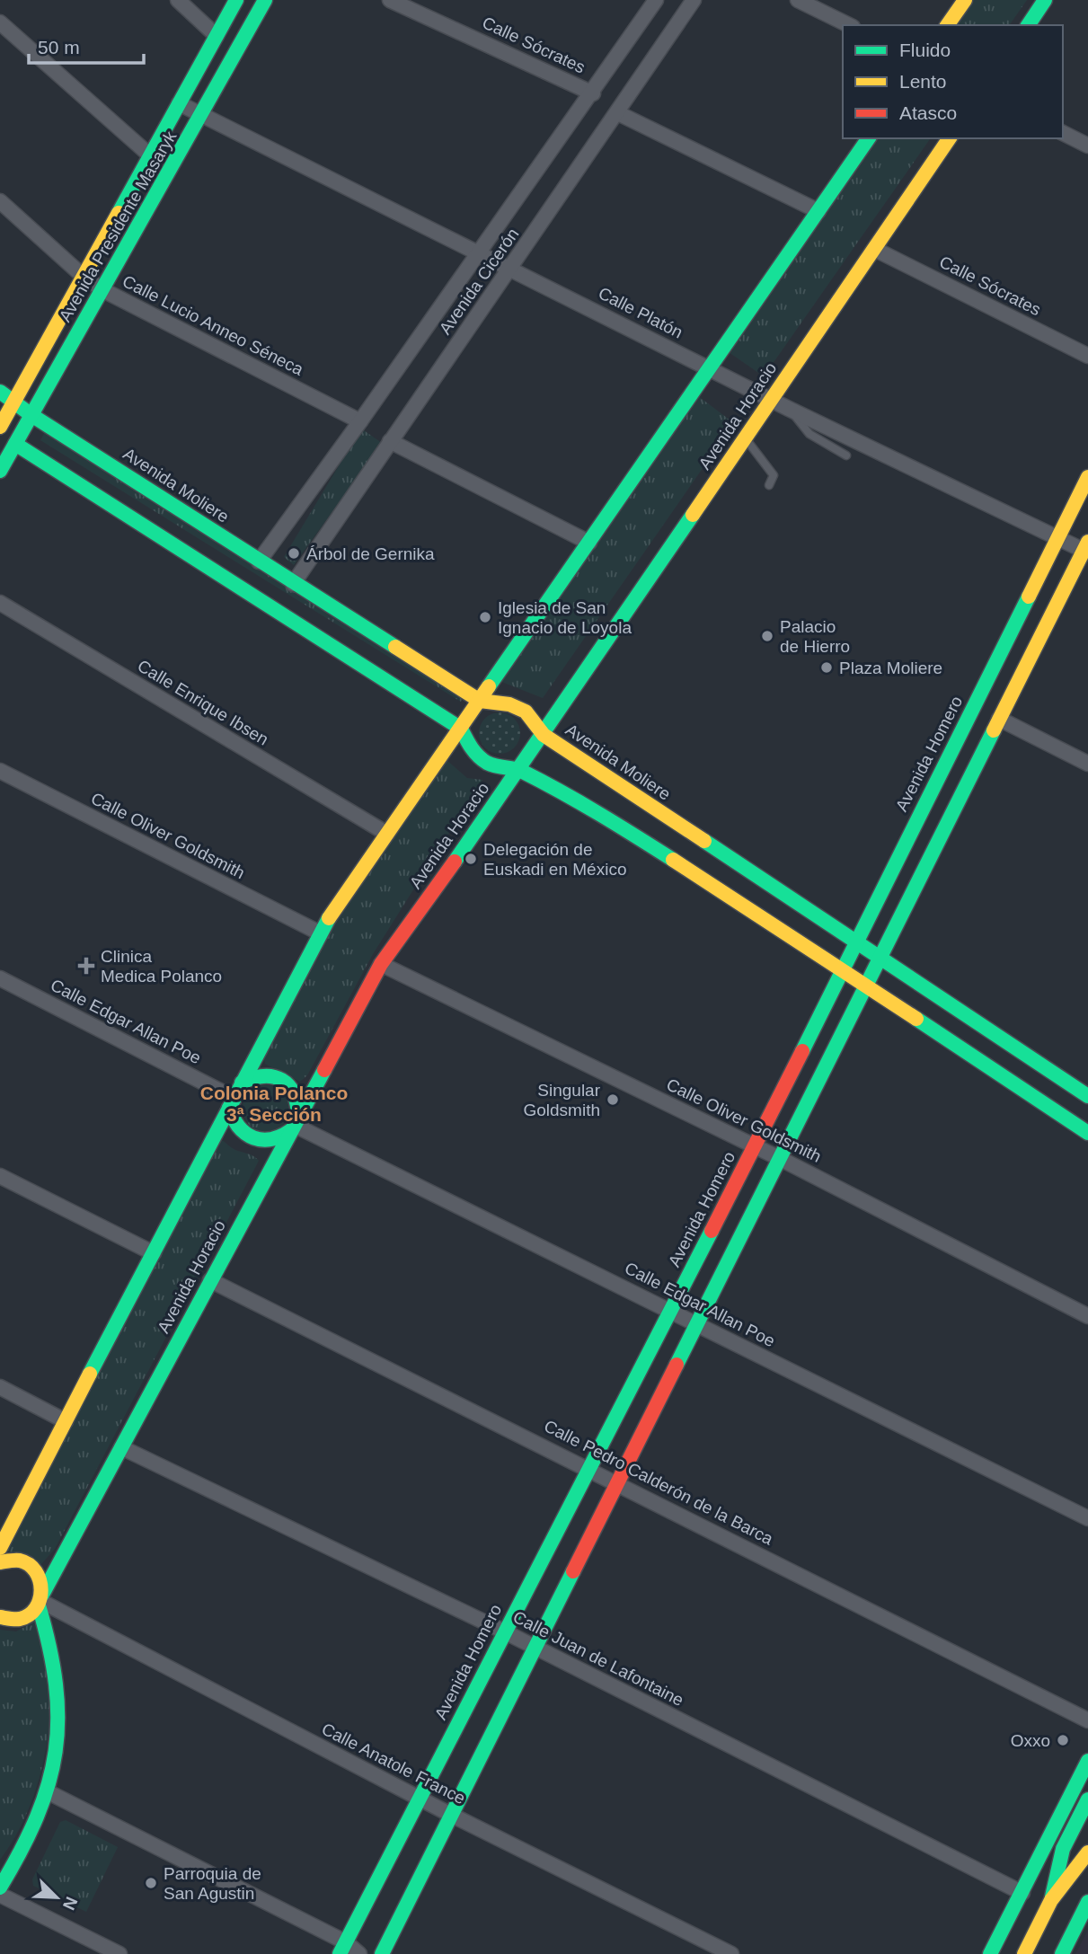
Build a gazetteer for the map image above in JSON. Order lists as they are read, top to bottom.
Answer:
{
  "streets": {
    "street": [
      "Calle Sócrates",
      "Avenida Presidente Masaryk",
      "Avenida Cicerón",
      "Calle Platón",
      "Calle Lucio Anneo Séneca",
      "Avenida Horacio",
      "Avenida Moliere",
      "Calle Enrique Ibsen",
      "Avenida Homero",
      "Calle Oliver Goldsmith",
      "Calle Edgar Allan Poe",
      "Calle Pedro Calderón de la Barca",
      "Calle Juan de Lafontaine",
      "Calle Anatole France"
    ]
  },
  "crossings": [
    ["Calle Sócrates", "Avenida Cicerón"],
    ["Calle Sócrates", "Avenida Horacio"],
    ["Avenida Presidente Masaryk", "Calle Platón"],
    ["Avenida Presidente Masaryk", "Calle Lucio Anneo Séneca"],
    ["Avenida Presidente Masaryk", "Avenida Moliere"],
    ["Avenida Cicerón", "Calle Platón"],
    ["Avenida Cicerón", "Calle Lucio Anneo Séneca"],
    ["Avenida Cicerón", "Avenida Moliere"],
    ["Calle Platón", "Avenida Horacio"],
    ["Calle Platón", "Avenida Homero"],
    ["Avenida Horacio", "Avenida Moliere"],
    ["Avenida Horacio", "Calle Oliver Goldsmith"],
    ["Avenida Horacio", "Calle Edgar Allan Poe"],
    ["Avenida Horacio", "Calle Pedro Calderón de la Barca"],
    ["Avenida Horacio", "Calle Juan de Lafontaine"],
    ["Avenida Horacio", "Calle Anatole France"],
    ["Avenida Moliere", "Avenida Homero"],
    ["Avenida Homero", "Calle Oliver Goldsmith"],
    ["Avenida Homero", "Calle Edgar Allan Poe"],
    ["Avenida Homero", "Calle Pedro Calderón de la Barca"],
    ["Avenida Homero", "Calle Juan de Lafontaine"],
    ["Avenida Homero", "Calle Anatole France"]
  ],
  "districts": ["Colonia Polanco 3ª Sección"],
  "places": {
    "other": [
      "Árbol de Gernika",
      "Iglesia de San Ignacio de Loyola",
      "Palacio de Hierro",
      "Plaza Moliere",
      "Delegación de Euskadi en México",
      "Singular Goldsmith",
      "Oxxo",
      "Parroquia de San Agustin"
    ],
    "health": ["Clinica Medica Polanco"]
  },
  "legend": ["Fluido", "Lento", "Atasco"],
  "scale_bar": "50 m",
  "north": "bottom right"
}
